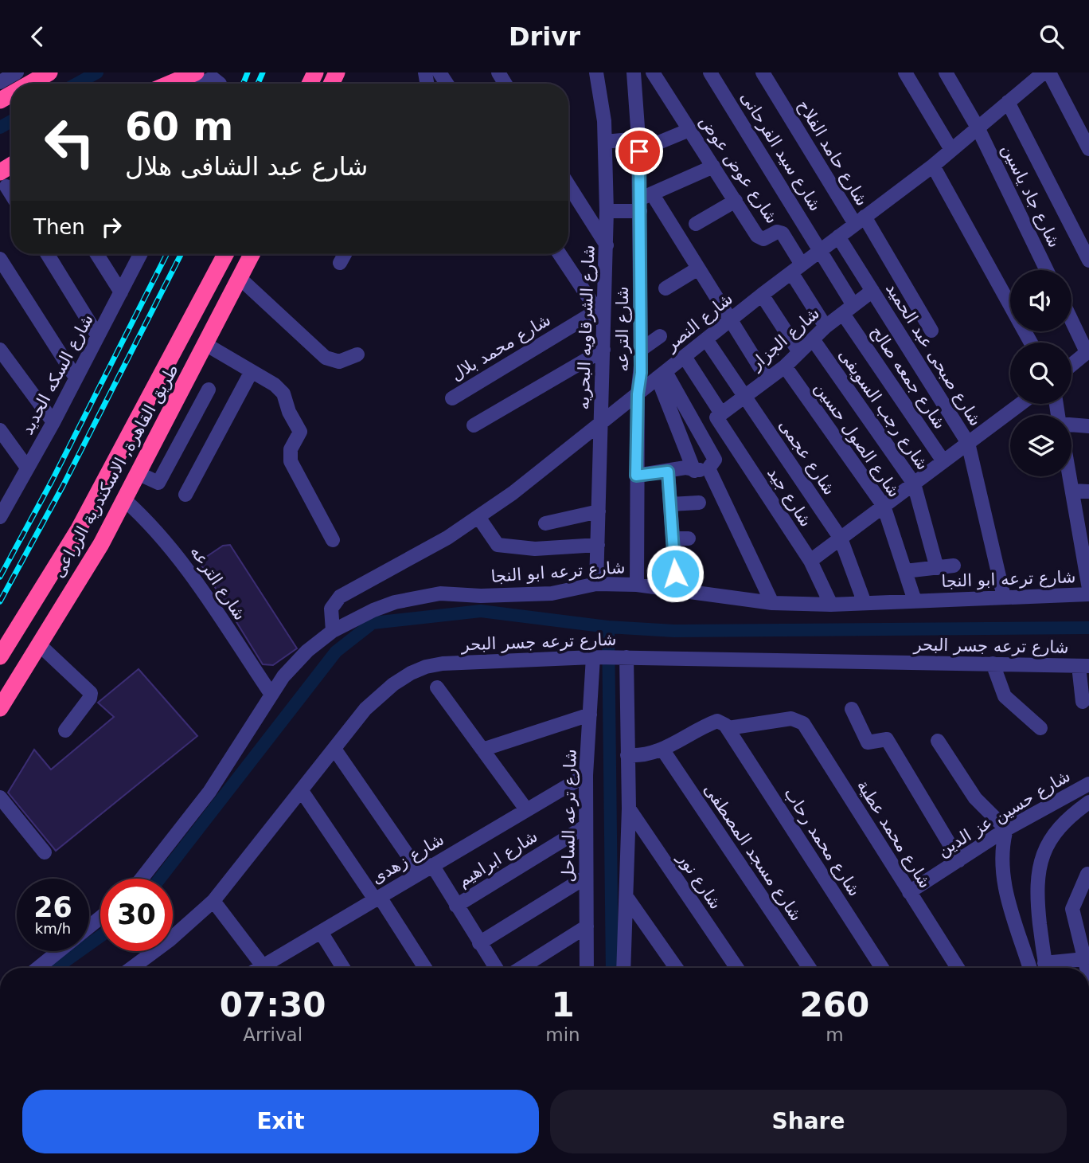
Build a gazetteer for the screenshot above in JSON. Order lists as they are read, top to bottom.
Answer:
{
  "streets": {
    "highway": ["طريق القاهرة, الاسكندرية الزراعى"],
    "street": [
      "شارع سيد الفرحانى",
      "شارع حامد الفلاح",
      "شارع عوض عوض",
      "شارع جاد ياسين",
      "شارع النصر",
      "شارع الشرقاويه البحريه",
      "شارع الترعه",
      "شارع الجزار",
      "شارع محمد بلال",
      "شارع صبحى عبد الحميد",
      "شارع السكه الحديد",
      "شارع جمعه صالح",
      "شارع رجب السويفى",
      "شارع الصول حسين",
      "شارع عجمى",
      "شارع جيد",
      "شارع ترعه ابو النجا",
      "شارع ترعه جسر البحر",
      "شارع حسين عز الدين",
      "شارع ترعه الساحل",
      "شارع محمد عطية",
      "شارع محمد رحاب",
      "شارع مسجد المصطفى",
      "شارع زهدى",
      "شارع ابراهيم",
      "شارع نور"
    ]
  },
  "crossings": [
    ["شارع سيد الفرحانى", "شارع النصر"],
    ["شارع سيد الفرحانى", "شارع الجزار"],
    ["شارع سيد الفرحانى", "شارع جمعه صالح"],
    ["شارع حامد الفلاح", "شارع النصر"],
    ["شارع عوض عوض", "شارع النصر"],
    ["شارع جاد ياسين", "شارع النصر"],
    ["شارع النصر", "شارع الشرقاويه البحريه"],
    ["شارع النصر", "شارع الترعه"],
    ["شارع النصر", "شارع صبحى عبد الحميد"],
    ["شارع النصر", "شارع عجمى"],
    ["شارع النصر", "شارع ترعه ابو النجا"],
    ["شارع الشرقاويه البحريه", "شارع محمد بلال"],
    ["شارع الشرقاويه البحريه", "شارع ترعه ابو النجا"],
    ["شارع الترعه", "طريق القاهرة, الاسكندرية الزراعى"],
    ["شارع الترعه", "شارع ترعه ابو النجا"],
    ["شارع الجزار", "شارع صبحى عبد الحميد"],
    ["شارع الجزار", "شارع جمعه صالح"],
    ["شارع الجزار", "شارع رجب السويفى"],
    ["شارع الجزار", "شارع الصول حسين"],
    ["شارع الجزار", "شارع عجمى"],
    ["شارع الجزار", "شارع جيد"],
    ["شارع صبحى عبد الحميد", "شارع ترعه ابو النجا"],
    ["شارع الصول حسين", "شارع ترعه ابو النجا"],
    ["شارع عجمى", "شارع ترعه ابو النجا"],
    ["شارع جيد", "شارع ترعه ابو النجا"],
    ["شارع ترعه جسر البحر", "شارع ترعه الساحل"],
    ["شارع حسين عز الدين", "شارع محمد عطية"],
    ["شارع ترعه الساحل", "شارع زهدى"],
    ["شارع ترعه الساحل", "شارع ابراهيم"],
    ["شارع محمد عطية", "شارع محمد رحاب"]
  ],
  "page": {
    "header": "Drivr",
    "turn": ["60 m", "شارع عبد الشافى هلال"],
    "then": "Then",
    "speed": "26 km/h",
    "limit": "30",
    "eta": [
      "07:30",
      "Arrival",
      "1",
      "min",
      "260",
      "m"
    ],
    "buttons": ["Exit", "Share"]
  }
}
